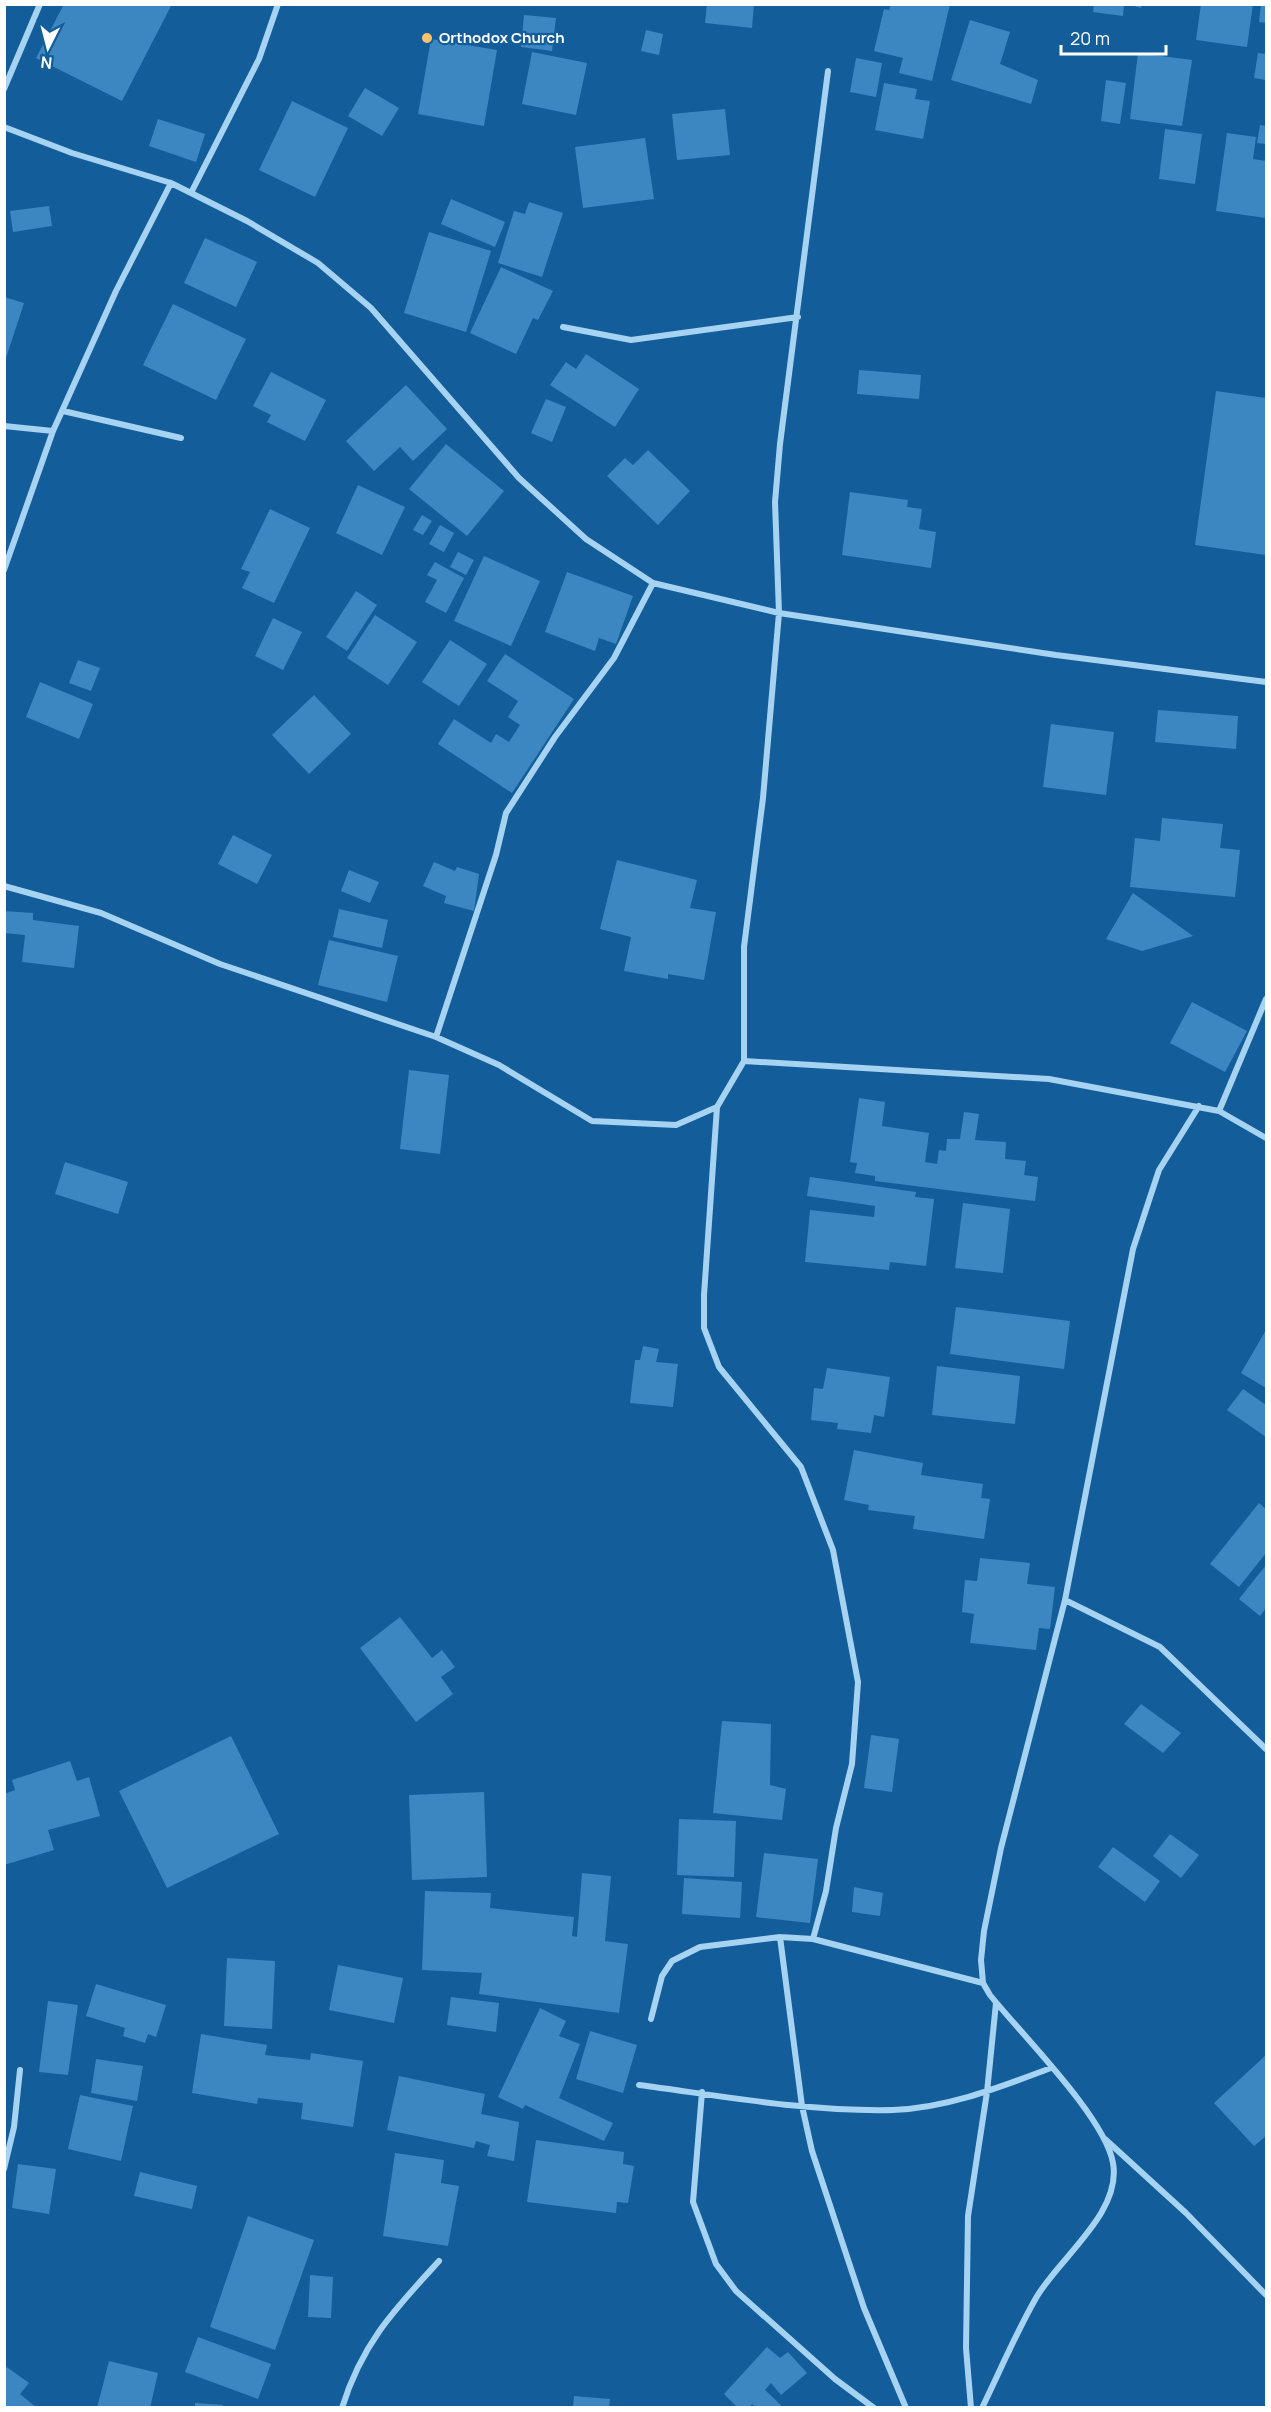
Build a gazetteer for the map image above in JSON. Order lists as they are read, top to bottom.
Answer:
{
  "places": ["Orthodox Church"],
  "scale_bar": "20 m",
  "north": "bottom"
}
